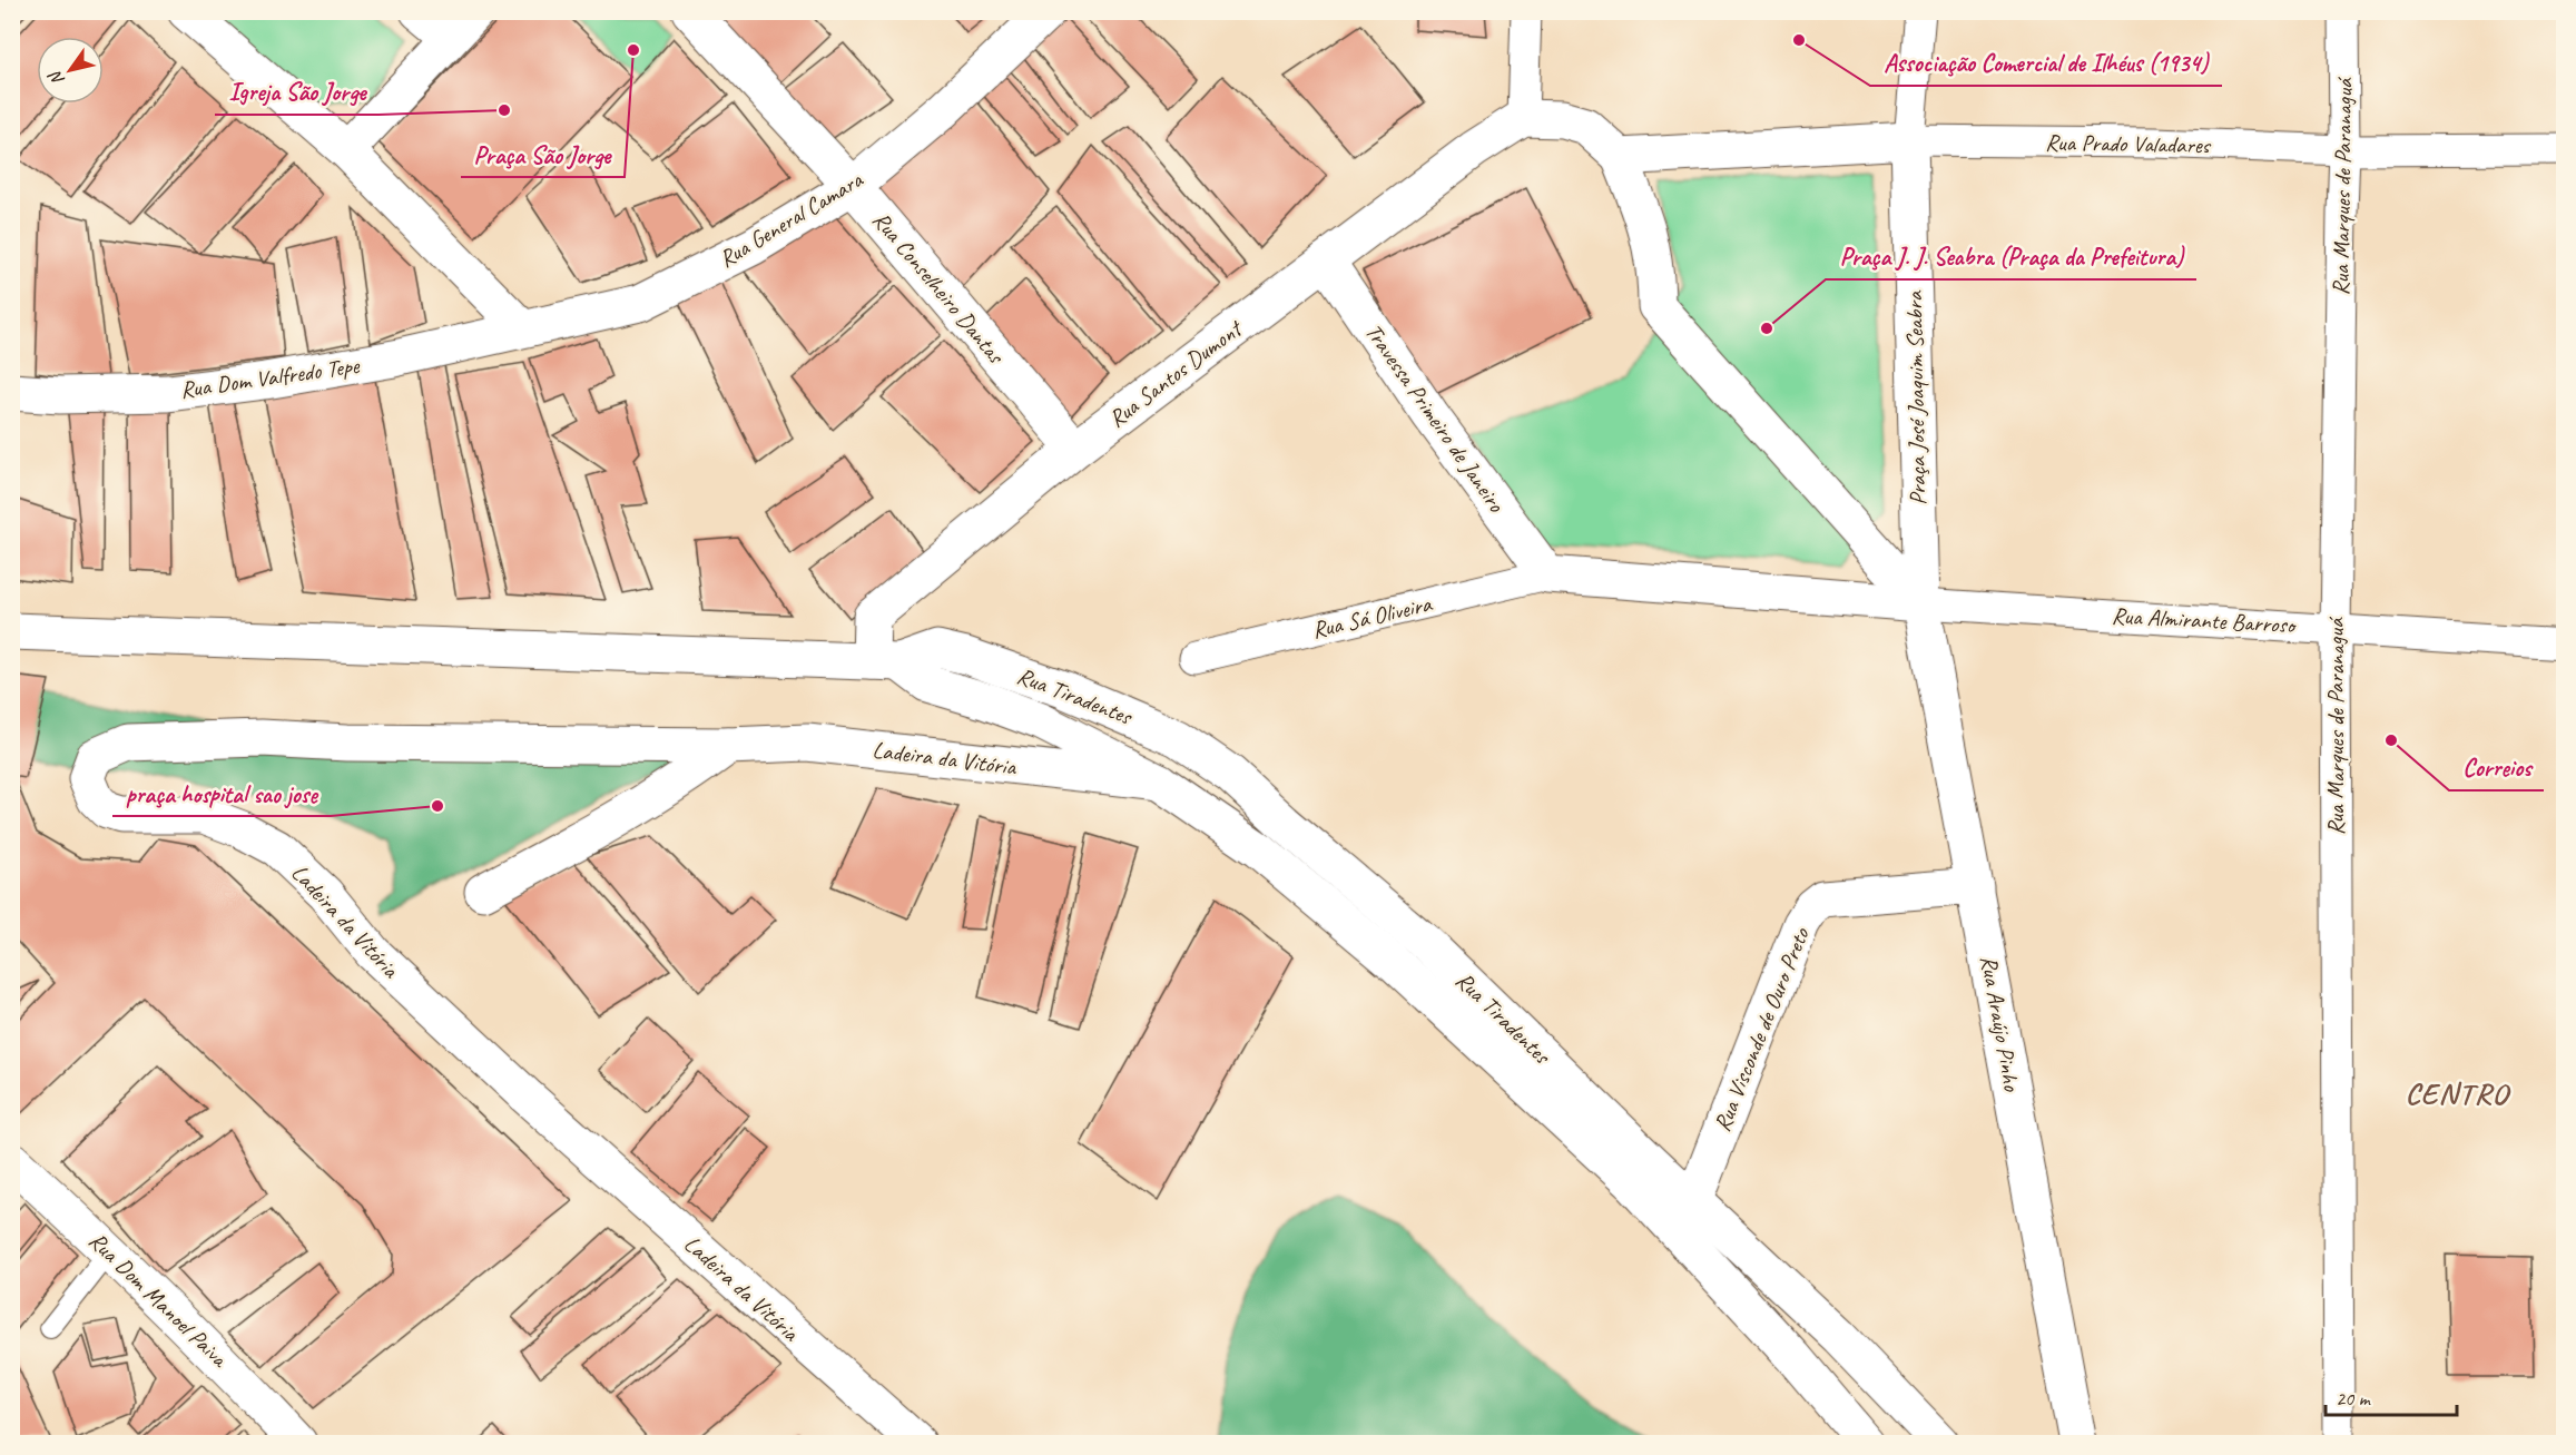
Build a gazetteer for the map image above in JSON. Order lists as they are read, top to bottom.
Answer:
{
  "streets": {
    "street": [
      "Rua Prado Valadares",
      "Rua Marques de Paranaguá",
      "Rua General Camara",
      "Rua Conselheiro Dantas",
      "Rua Santos Dumont",
      "Rua Dom Valfredo Tepe",
      "Praça José Joaquim Seabra",
      "Travessa Primeiro de Janeiro",
      "Rua Sá Oliveira",
      "Rua Almirante Barroso",
      "Rua Tiradentes",
      "Ladeira da Vitória",
      "Rua Araújo Pinho",
      "Rua Visconde de Ouro Preto",
      "Rua Dom Manoel Paiva"
    ]
  },
  "crossings": [
    ["Rua Prado Valadares", "Rua Marques de Paranaguá"],
    ["Rua Prado Valadares", "Praça José Joaquim Seabra"],
    ["Rua Marques de Paranaguá", "Rua Almirante Barroso"],
    ["Rua General Camara", "Rua Conselheiro Dantas"],
    ["Rua General Camara", "Rua Dom Valfredo Tepe"],
    ["Rua Conselheiro Dantas", "Rua Santos Dumont"],
    ["Rua Santos Dumont", "Travessa Primeiro de Janeiro"],
    ["Rua Santos Dumont", "Rua Tiradentes"],
    ["Praça José Joaquim Seabra", "Rua Almirante Barroso"],
    ["Praça José Joaquim Seabra", "Rua Araújo Pinho"],
    ["Travessa Primeiro de Janeiro", "Rua Sá Oliveira"],
    ["Rua Almirante Barroso", "Rua Araújo Pinho"],
    ["Rua Tiradentes", "Ladeira da Vitória"],
    ["Rua Tiradentes", "Rua Visconde de Ouro Preto"],
    ["Rua Araújo Pinho", "Rua Visconde de Ouro Preto"]
  ],
  "districts": ["CENTRO"],
  "places": [
    "Associação Comercial de Ilhéus (1934)",
    "Praça São Jorge",
    "Igreja São Jorge",
    "Praça J. J. Seabra (Praça da Prefeitura)",
    "Correios",
    "praça hospital sao jose"
  ],
  "scale_bar": "20 m",
  "north": "bottom left"
}
